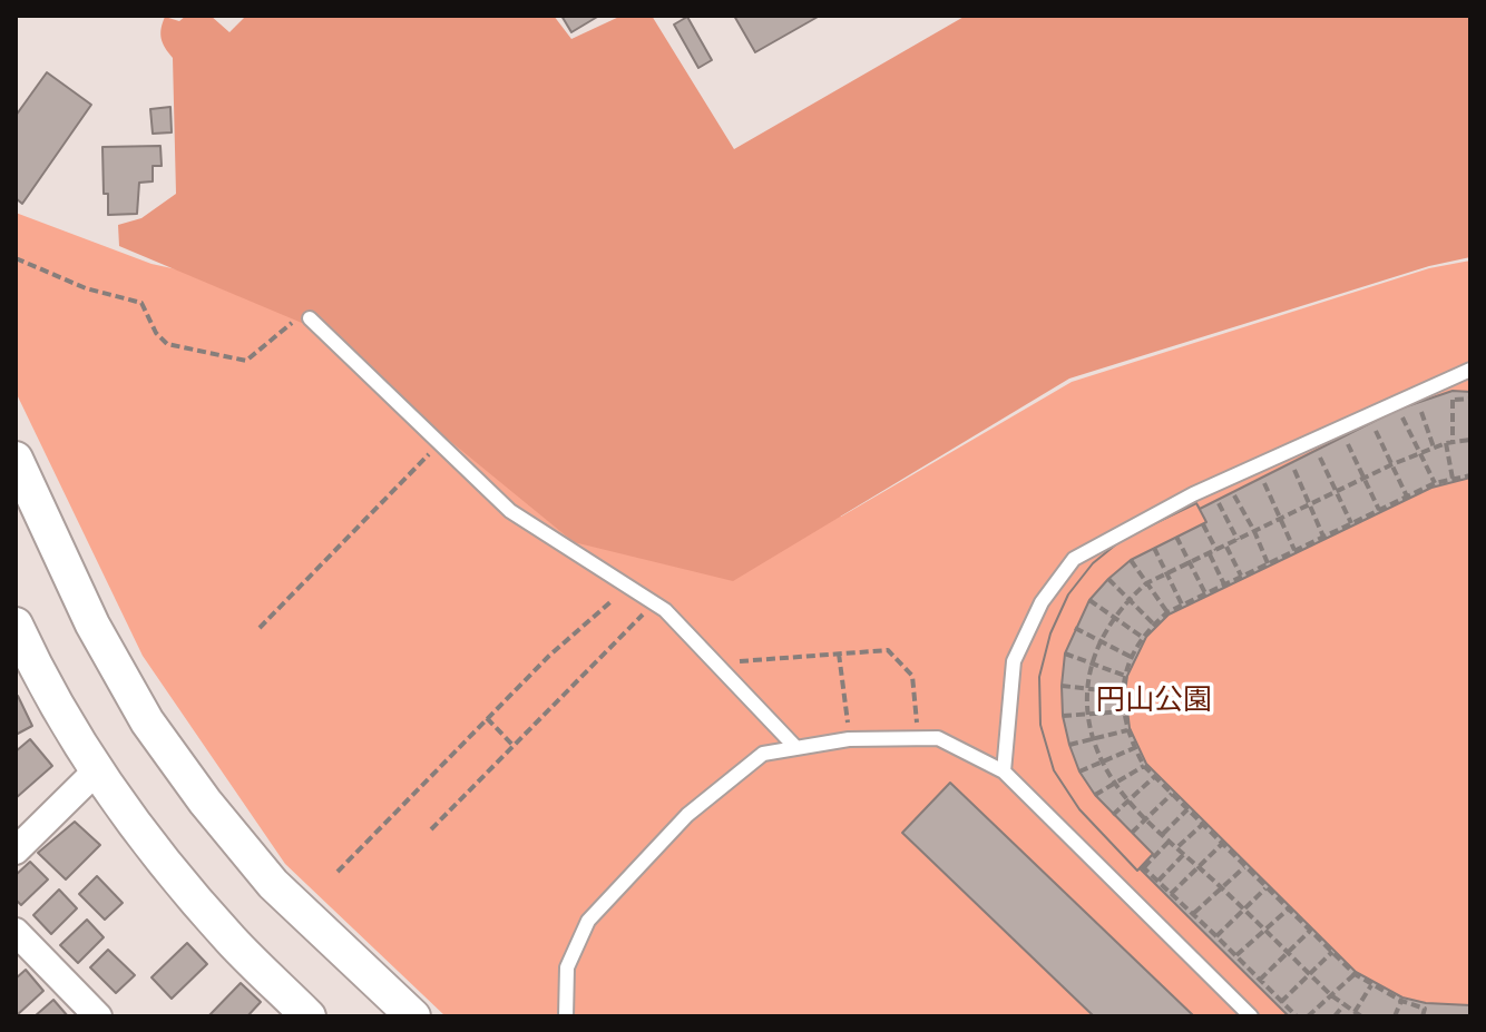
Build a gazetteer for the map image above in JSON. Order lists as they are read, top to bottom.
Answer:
{
  "parks": ["円山公園"]
}
